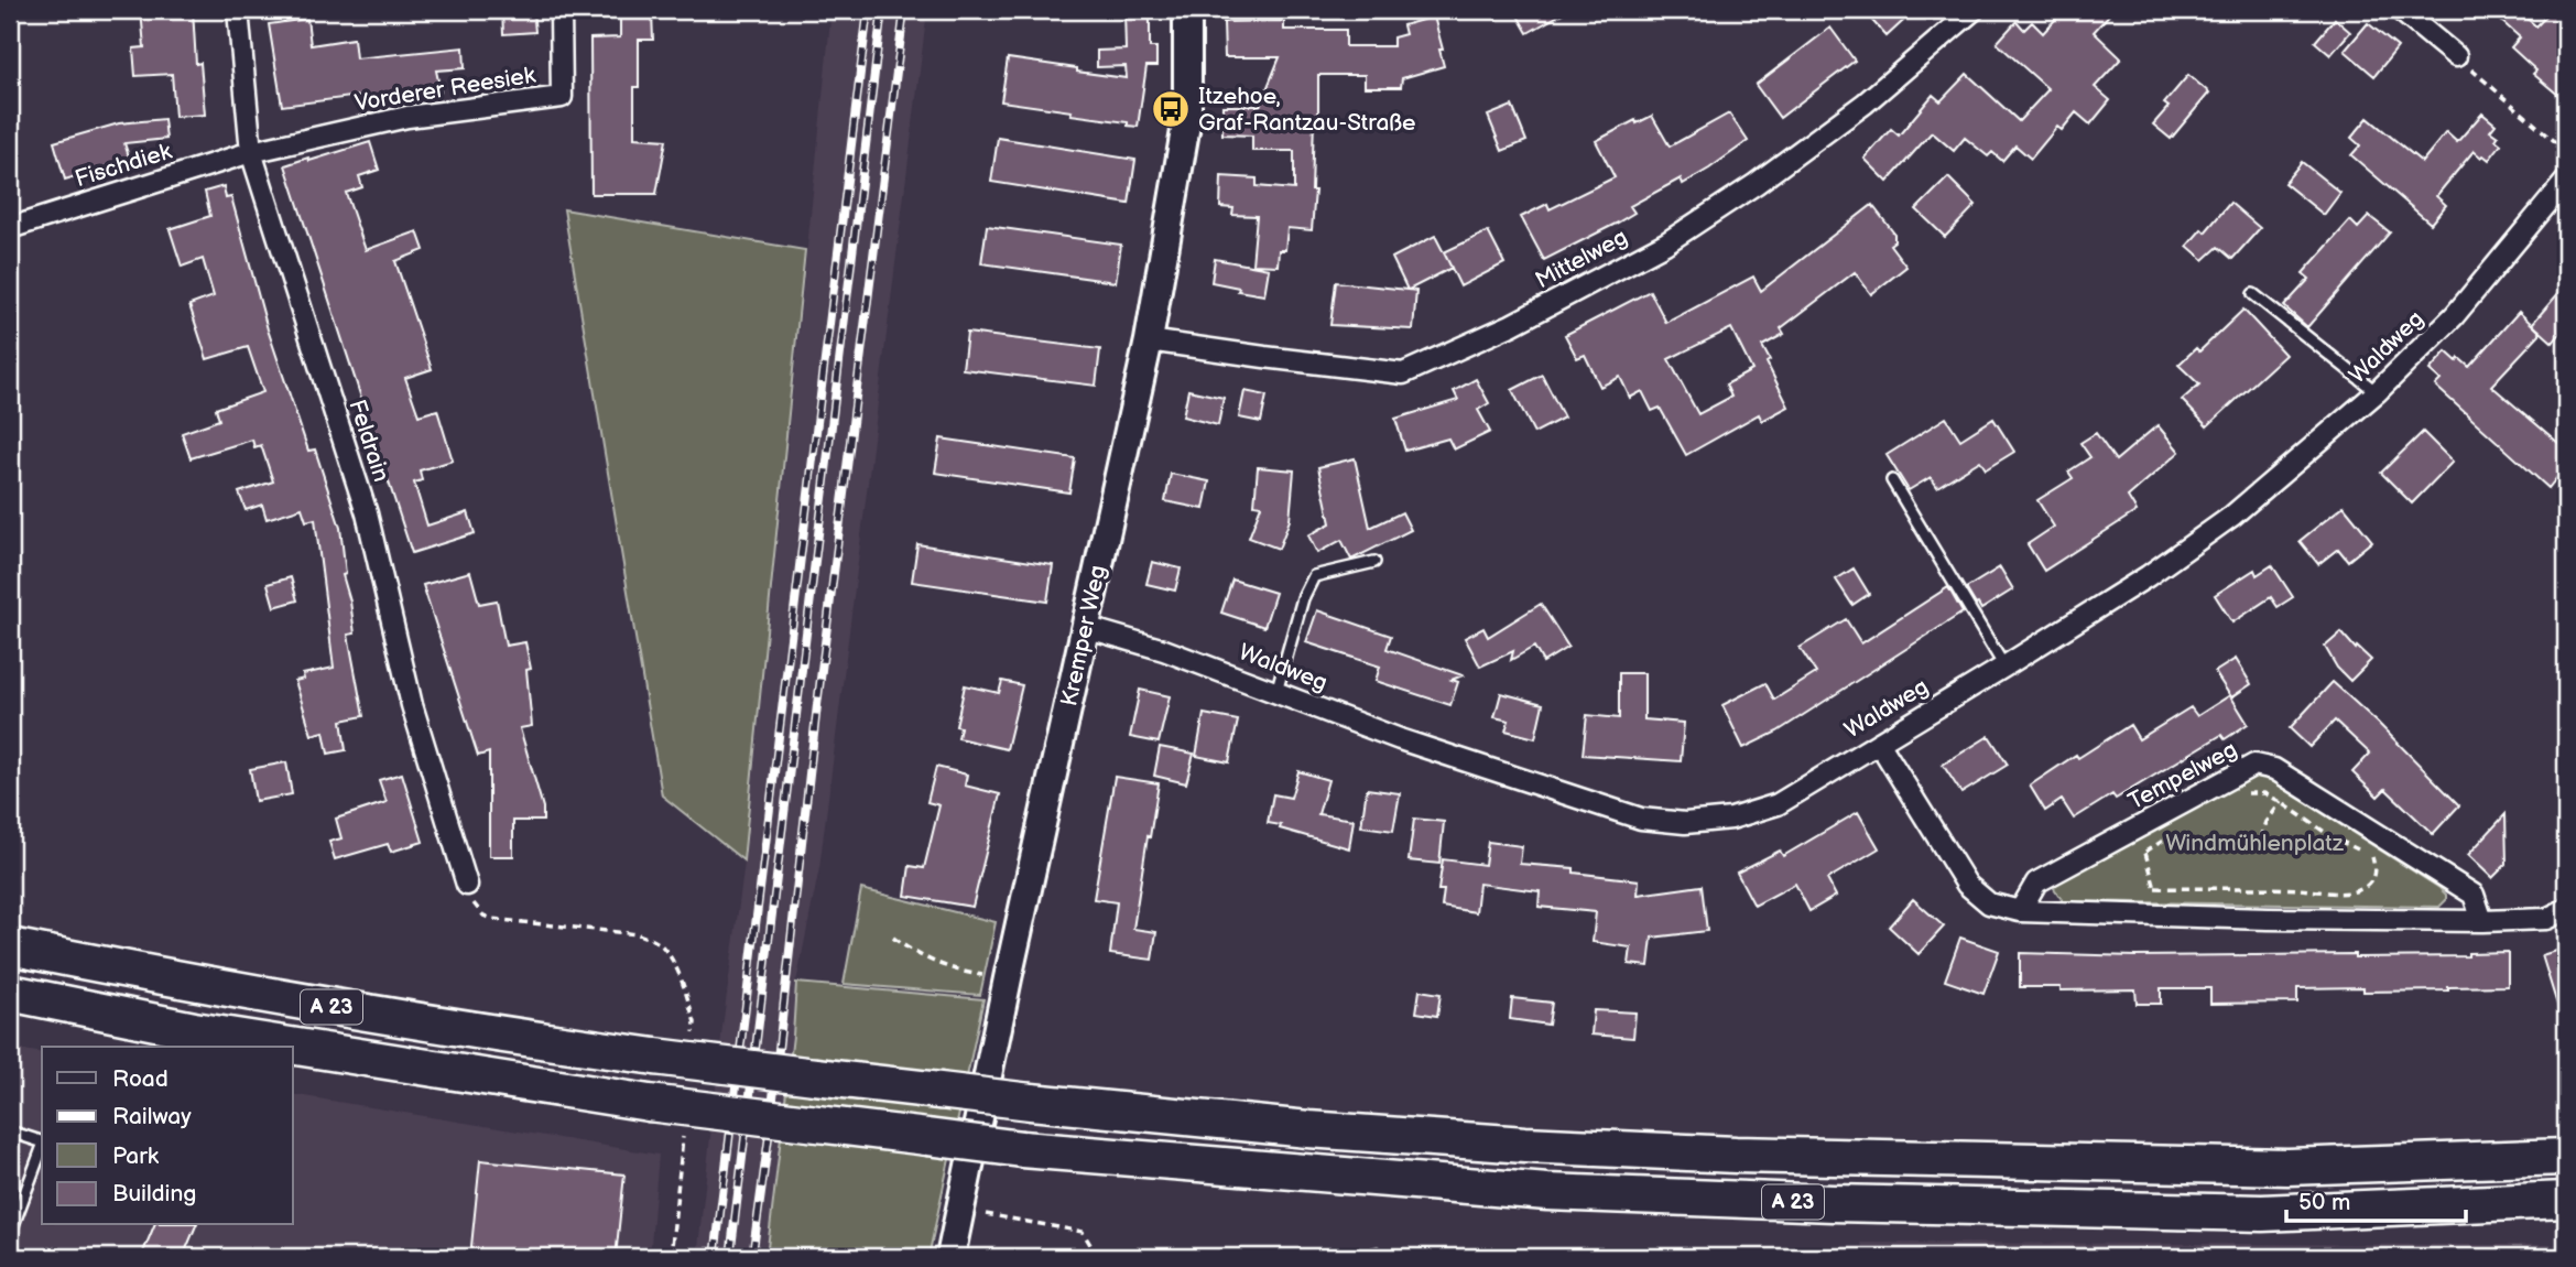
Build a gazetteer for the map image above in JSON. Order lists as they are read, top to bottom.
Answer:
{
  "streets": {
    "highway": ["A 23"],
    "street": [
      "Vorderer Reesiek",
      "Fischdiek",
      "Mittelweg",
      "Waldweg",
      "Feldrain",
      "Kremper Weg",
      "Tempelweg"
    ]
  },
  "crossings": [
    ["Vorderer Reesiek", "Fischdiek"],
    ["Vorderer Reesiek", "Feldrain"],
    ["Fischdiek", "Feldrain"],
    ["Mittelweg", "Kremper Weg"],
    ["Waldweg", "Kremper Weg"]
  ],
  "parks": ["Windmühlenplatz"],
  "places": {
    "bus stop": ["Itzehoe, Graf-Rantzau-Straße"]
  },
  "legend": [
    "Road",
    "Railway",
    "Park",
    "Building"
  ],
  "scale_bar": "50 m"
}
